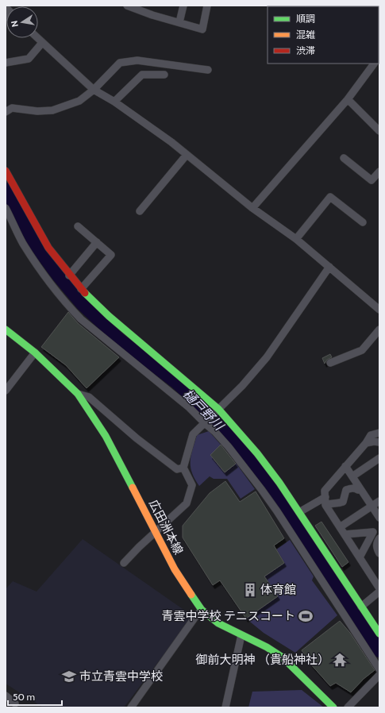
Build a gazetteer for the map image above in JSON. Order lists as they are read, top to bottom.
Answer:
{
  "streets": {
    "street": ["広田洲本線"]
  },
  "water": ["樋戸野川"],
  "places": {
    "building": ["体育館"],
    "sports": ["青雲中学校 テニスコート"],
    "temple": ["御前大明神 （貴船神社）"],
    "school or university": ["市立青雲中学校"]
  },
  "legend": ["順調", "混雑", "渋滞"],
  "scale_bar": "50 m",
  "north": "left"
}
